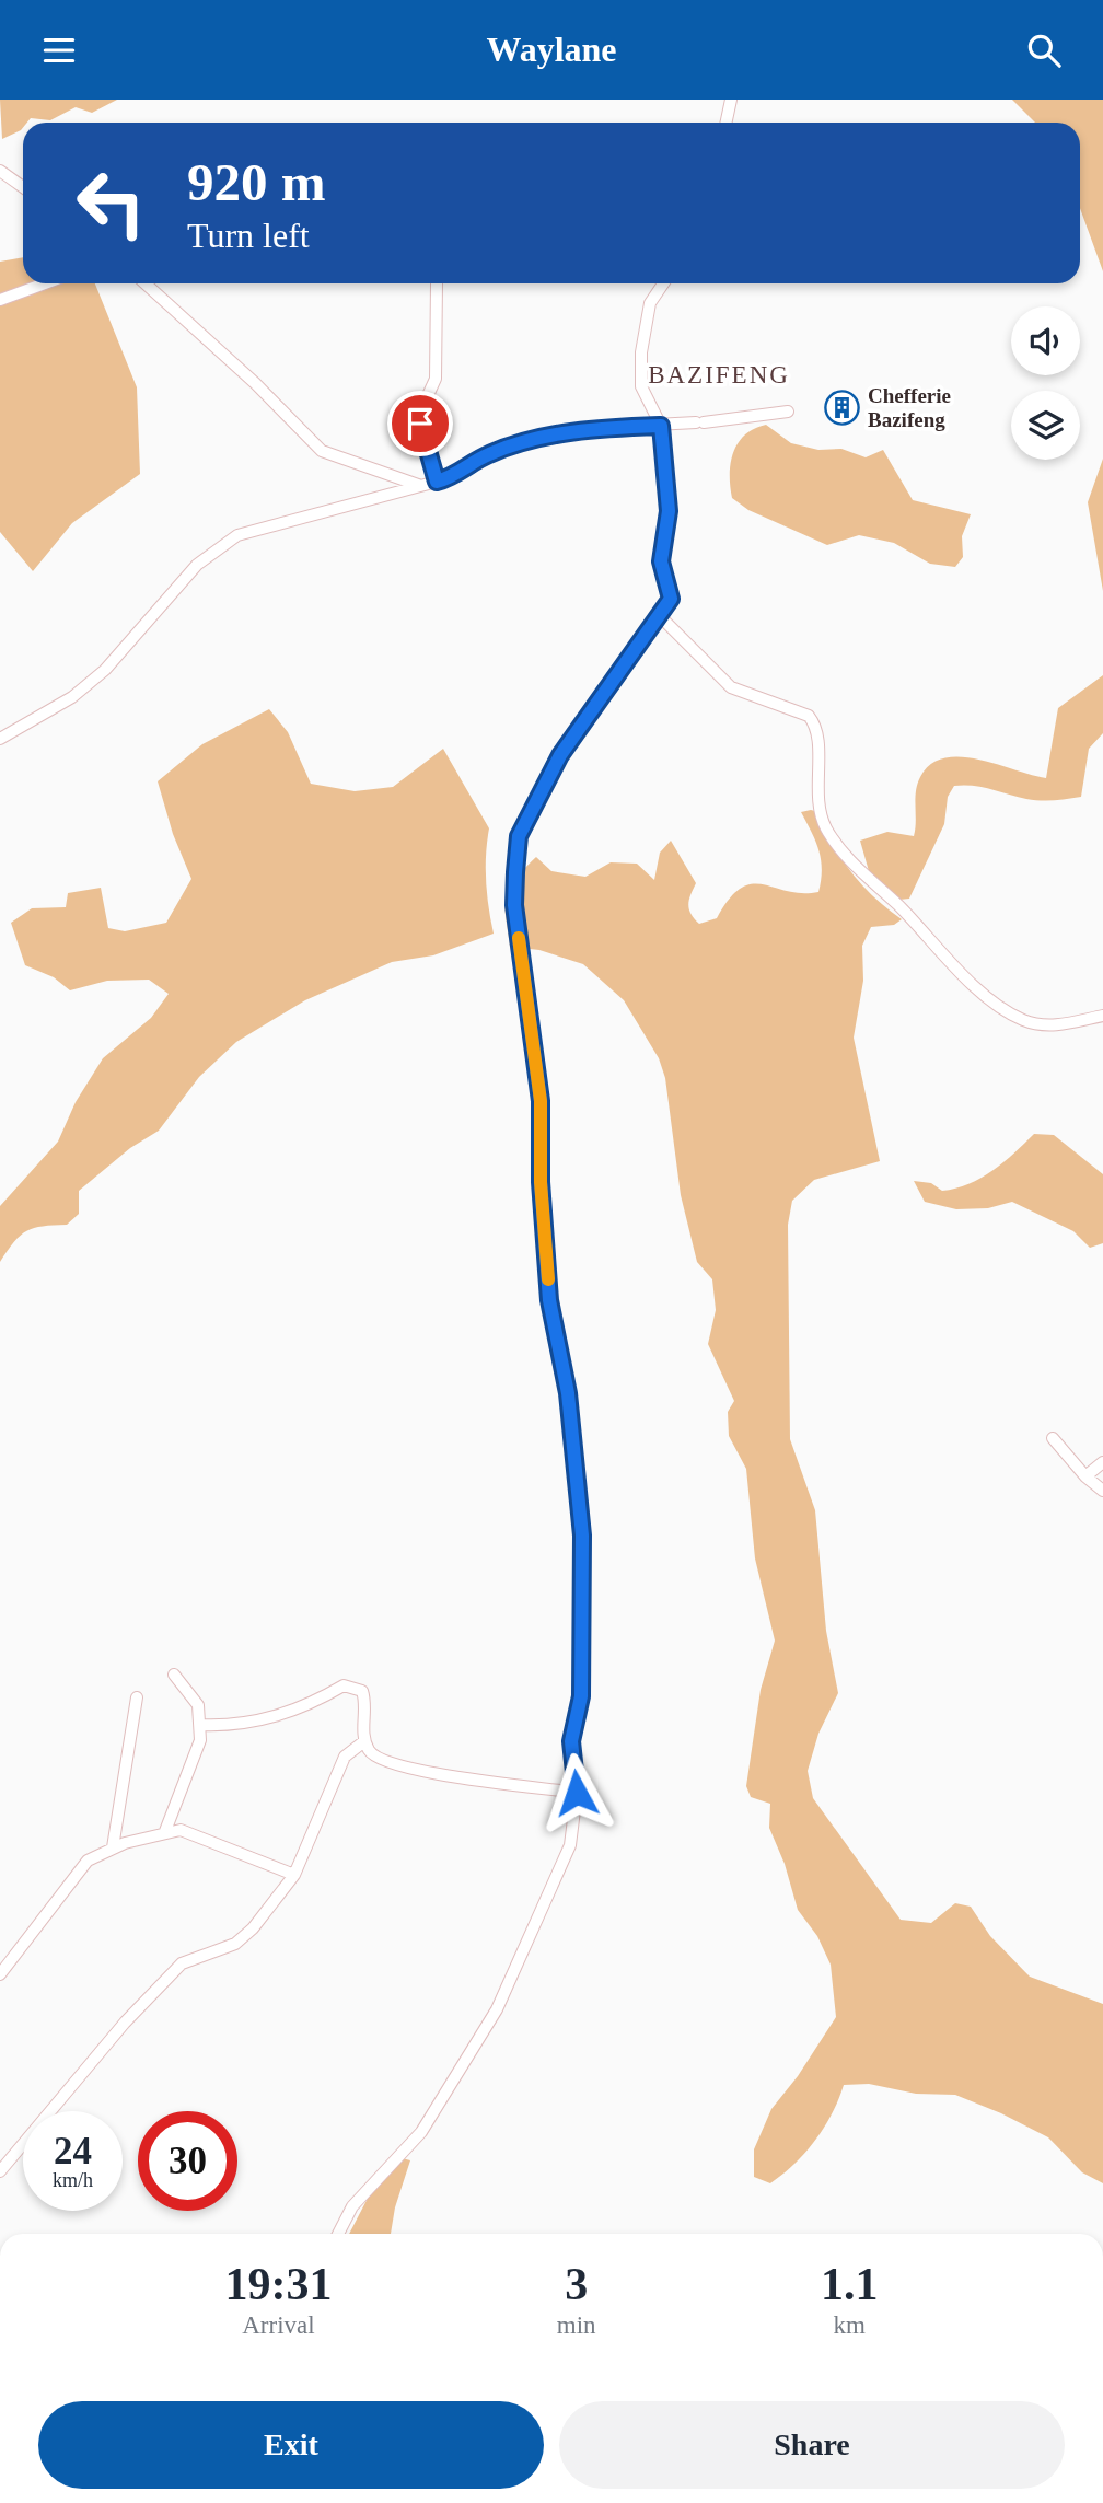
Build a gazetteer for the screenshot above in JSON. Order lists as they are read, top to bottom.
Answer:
{
  "districts": ["BAZIFENG"],
  "places": {
    "building": ["Chefferie Bazifeng"]
  },
  "page": {
    "header": "Waylane",
    "turn": ["920 m", "Turn left"],
    "speed": "24 km/h",
    "limit": "30",
    "eta": [
      "19:31",
      "Arrival",
      "3",
      "min",
      "1.1",
      "km"
    ],
    "buttons": ["Exit", "Share"]
  }
}
